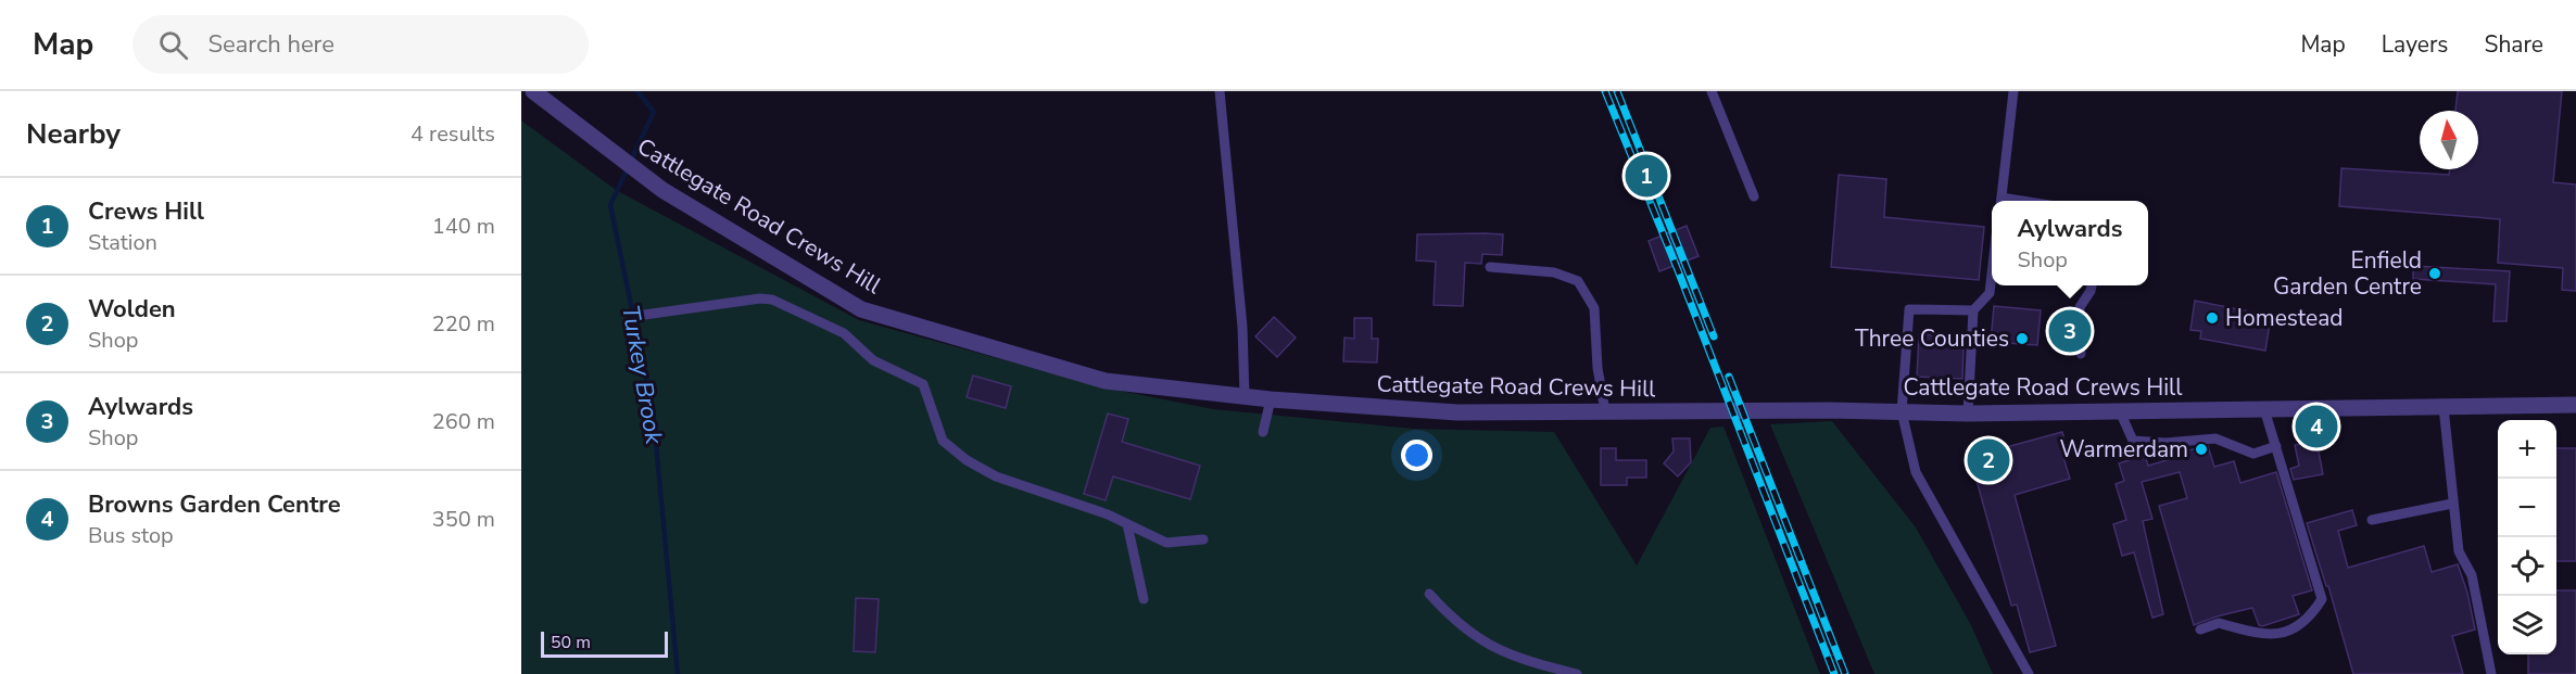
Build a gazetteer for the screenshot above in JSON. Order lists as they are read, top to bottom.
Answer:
{
  "streets": {
    "street": ["Cattlegate Road Crews Hill"]
  },
  "water": ["Turkey Brook"],
  "places": [
    "Enfield Garden Centre",
    "Homestead",
    "Three Counties",
    "Warmerdam"
  ],
  "scale_bar": "50 m",
  "north": "top",
  "page": {
    "header": "Map",
    "search": "Search here",
    "nav": ["Map", "Layers", "Share"],
    "heading": ["Nearby", "4 results"],
    "pins": [
      "1",
      "3",
      "4",
      "2"
    ],
    "list": [
      {
        "mark": "1",
        "name": "Crews Hill",
        "note": "Station",
        "value": "140 m"
      },
      {
        "mark": "2",
        "name": "Wolden",
        "note": "Shop",
        "value": "220 m"
      },
      {
        "mark": "3",
        "name": "Aylwards",
        "note": "Shop",
        "value": "260 m"
      },
      {
        "mark": "4",
        "name": "Browns Garden Centre",
        "note": "Bus stop",
        "value": "350 m"
      }
    ],
    "popup": ["Aylwards", "Shop"],
    "map_buttons": ["+", "−"],
    "scale": "50 m"
  }
}
